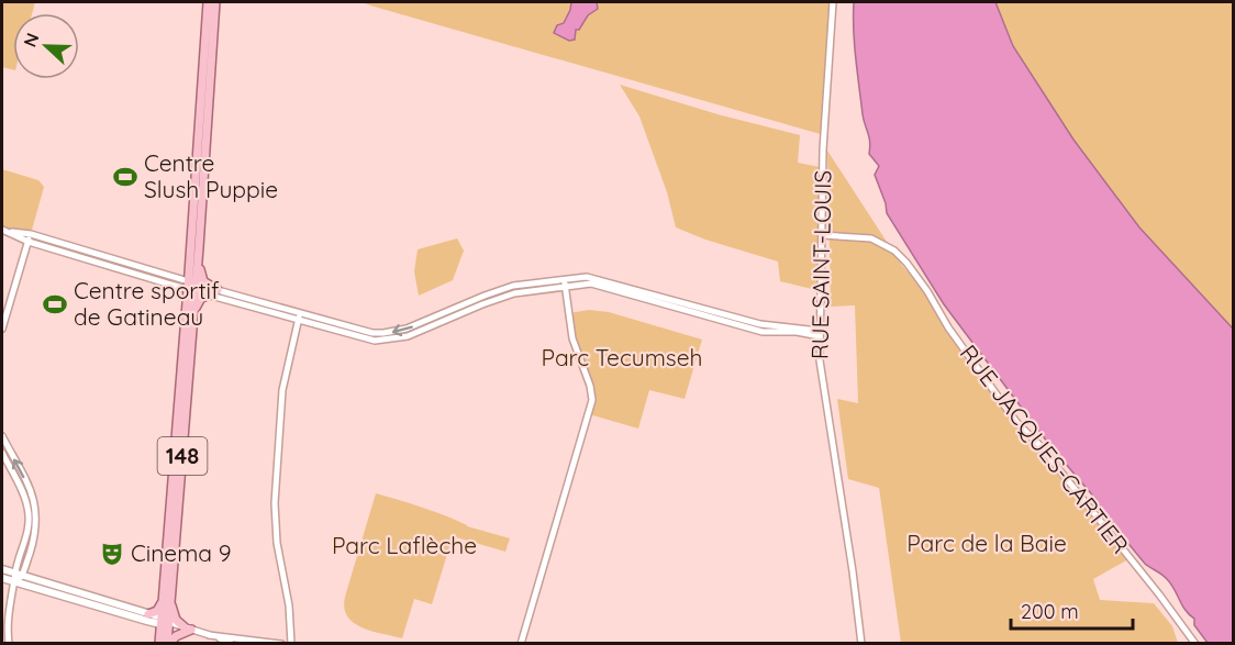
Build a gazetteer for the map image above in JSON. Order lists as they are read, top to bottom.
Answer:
{
  "streets": {
    "main road": ["148"],
    "street": ["RUE SAINT-LOUIS", "RUE JACQUES-CARTIER"]
  },
  "crossings": [
    ["RUE SAINT-LOUIS", "RUE JACQUES-CARTIER"]
  ],
  "parks": ["Parc Tecumseh", "Parc de la Baie", "Parc Laflèche"],
  "places": {
    "sports": ["Centre Slush Puppie", "Centre sportif de Gatineau"],
    "theatre": ["Cinema 9"]
  },
  "scale_bar": "200 m",
  "north": "left"
}
